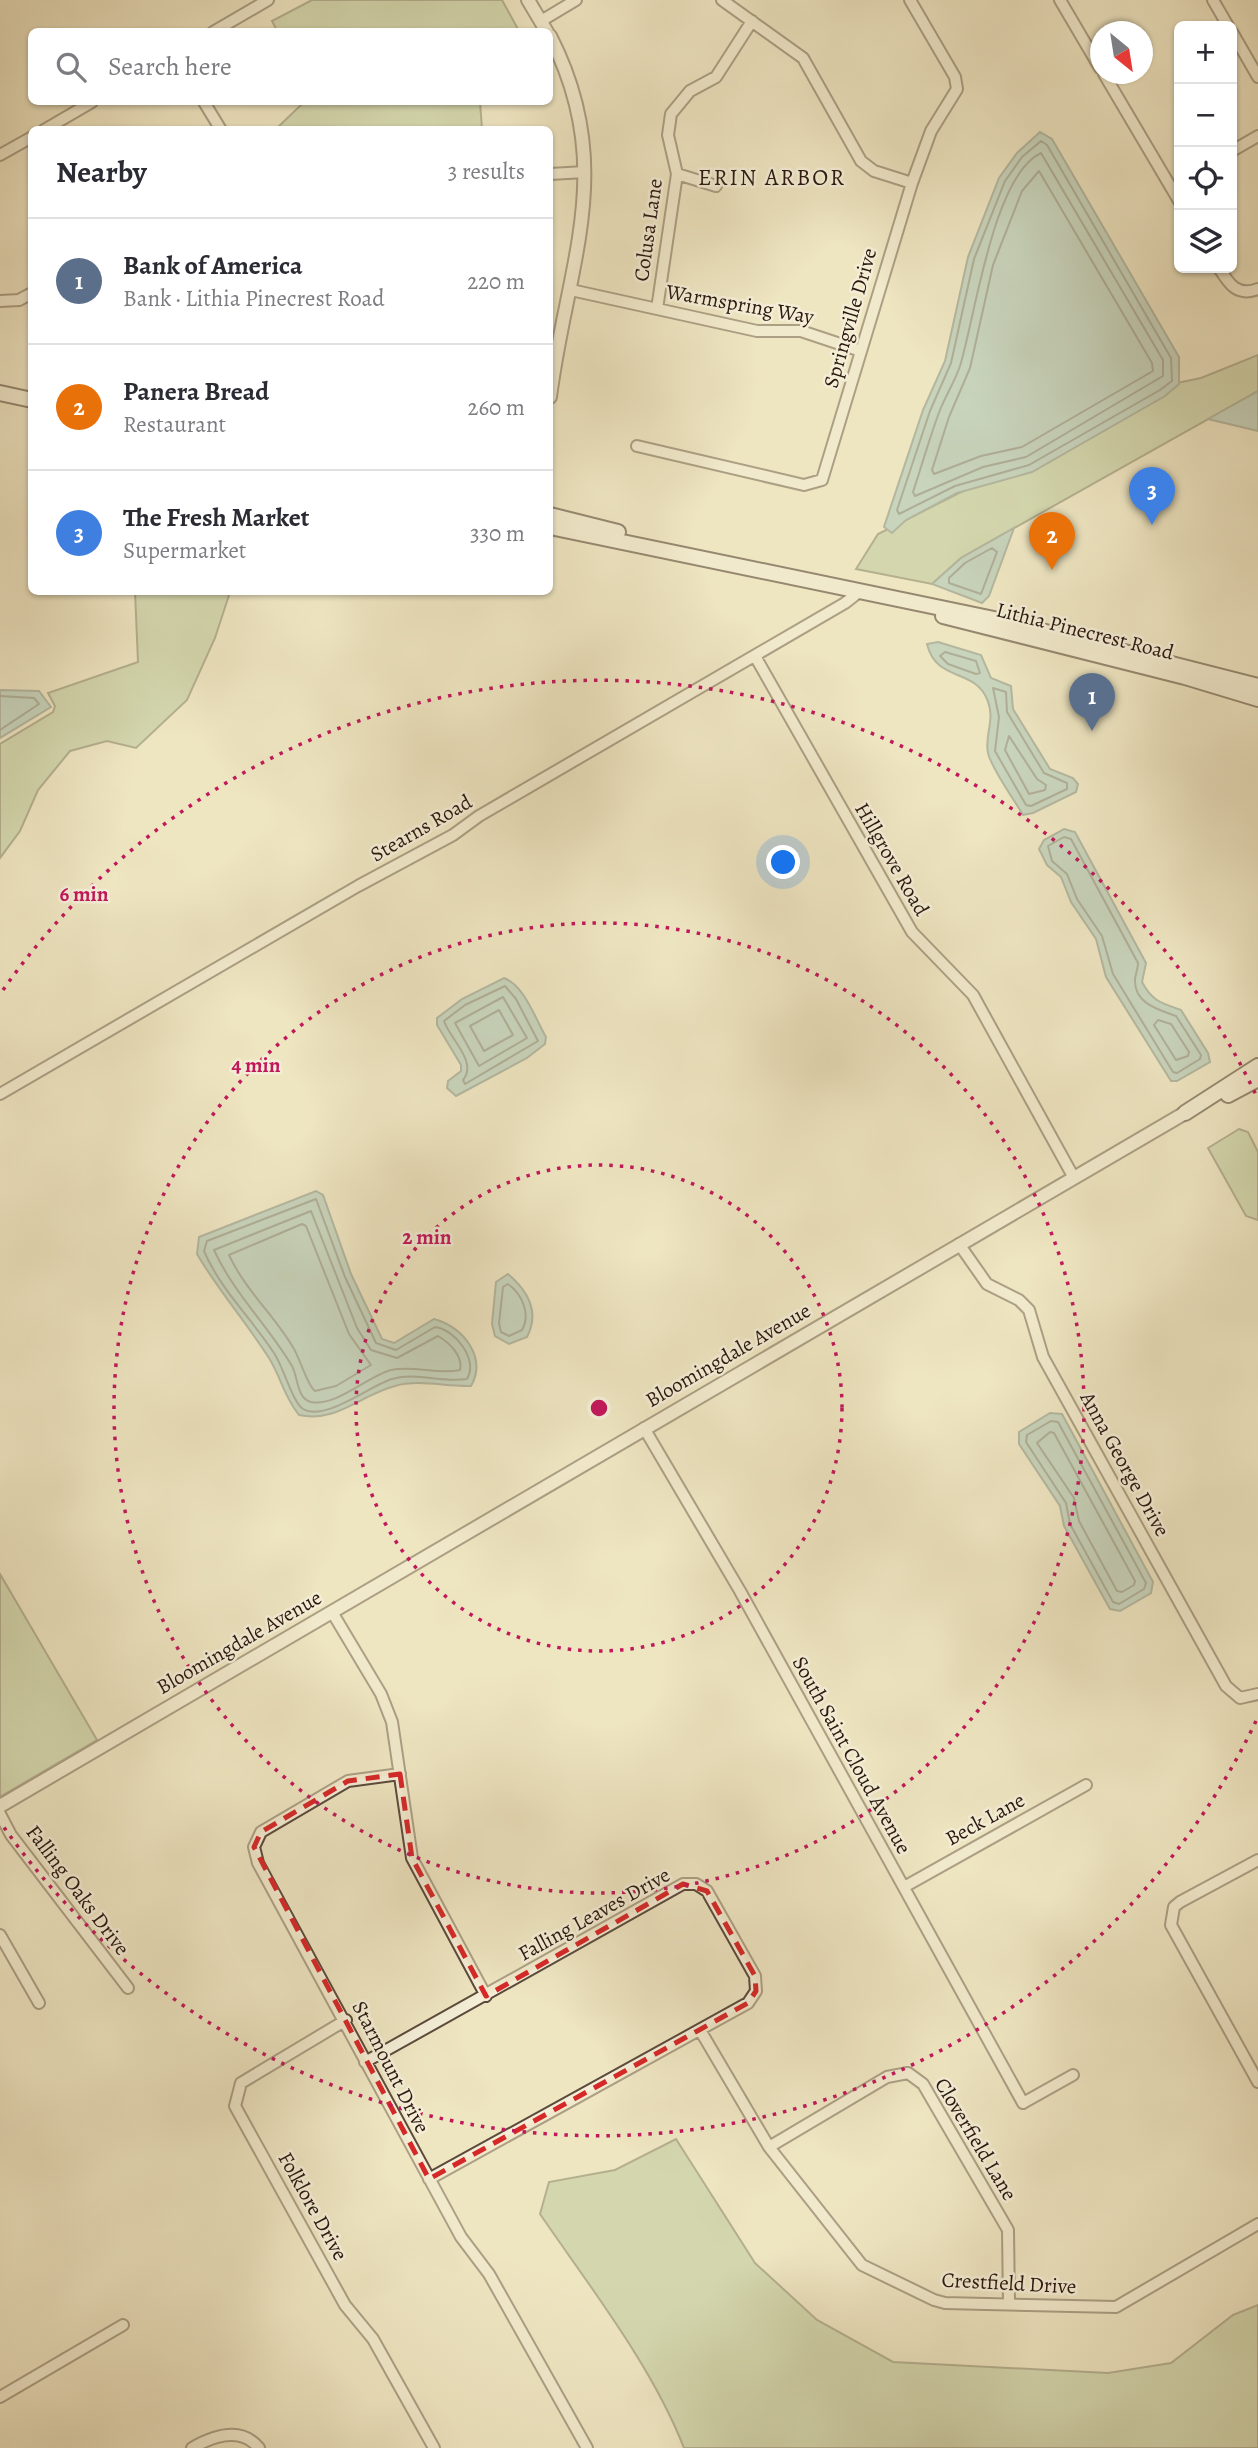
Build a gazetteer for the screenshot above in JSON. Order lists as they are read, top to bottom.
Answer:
{
  "streets": {
    "main road": ["Lithia Pinecrest Road", "Bloomingdale Avenue"],
    "street": [
      "Colusa Lane",
      "Warmspring Way",
      "Springville Drive",
      "Stearns Road",
      "Hillgrove Road",
      "Anna George Drive",
      "South Saint Cloud Avenue",
      "Beck Lane",
      "Falling Oaks Drive",
      "Falling Leaves Drive",
      "Starmount Drive",
      "Cloverfield Lane",
      "Folklore Drive",
      "Crestfield Drive"
    ]
  },
  "crossings": [
    ["Colusa Lane", "Warmspring Way"],
    ["Warmspring Way", "Springville Drive"],
    ["Lithia Pinecrest Road", "Stearns Road"],
    ["Stearns Road", "Hillgrove Road"],
    ["Hillgrove Road", "Bloomingdale Avenue"],
    ["Bloomingdale Avenue", "Anna George Drive"],
    ["Bloomingdale Avenue", "South Saint Cloud Avenue"],
    ["South Saint Cloud Avenue", "Beck Lane"],
    ["Falling Leaves Drive", "Starmount Drive"],
    ["Falling Leaves Drive", "Crestfield Drive"],
    ["Starmount Drive", "Folklore Drive"],
    ["Cloverfield Lane", "Crestfield Drive"]
  ],
  "districts": ["ERIN ARBOR"],
  "north": "bottom right",
  "page": {
    "map_buttons": ["+", "−"],
    "search": "Search here",
    "heading": ["Nearby", "3 results"],
    "list": [
      {
        "mark": "1",
        "name": "Bank of America",
        "note": "Bank · Lithia Pinecrest Road",
        "value": "220 m"
      },
      {
        "mark": "2",
        "name": "Panera Bread",
        "note": "Restaurant",
        "value": "260 m"
      },
      {
        "mark": "3",
        "name": "The Fresh Market",
        "note": "Supermarket",
        "value": "330 m"
      }
    ],
    "pins": ["3", "2", "1"]
  },
  "rings": ["6 min", "4 min", "2 min"]
}
